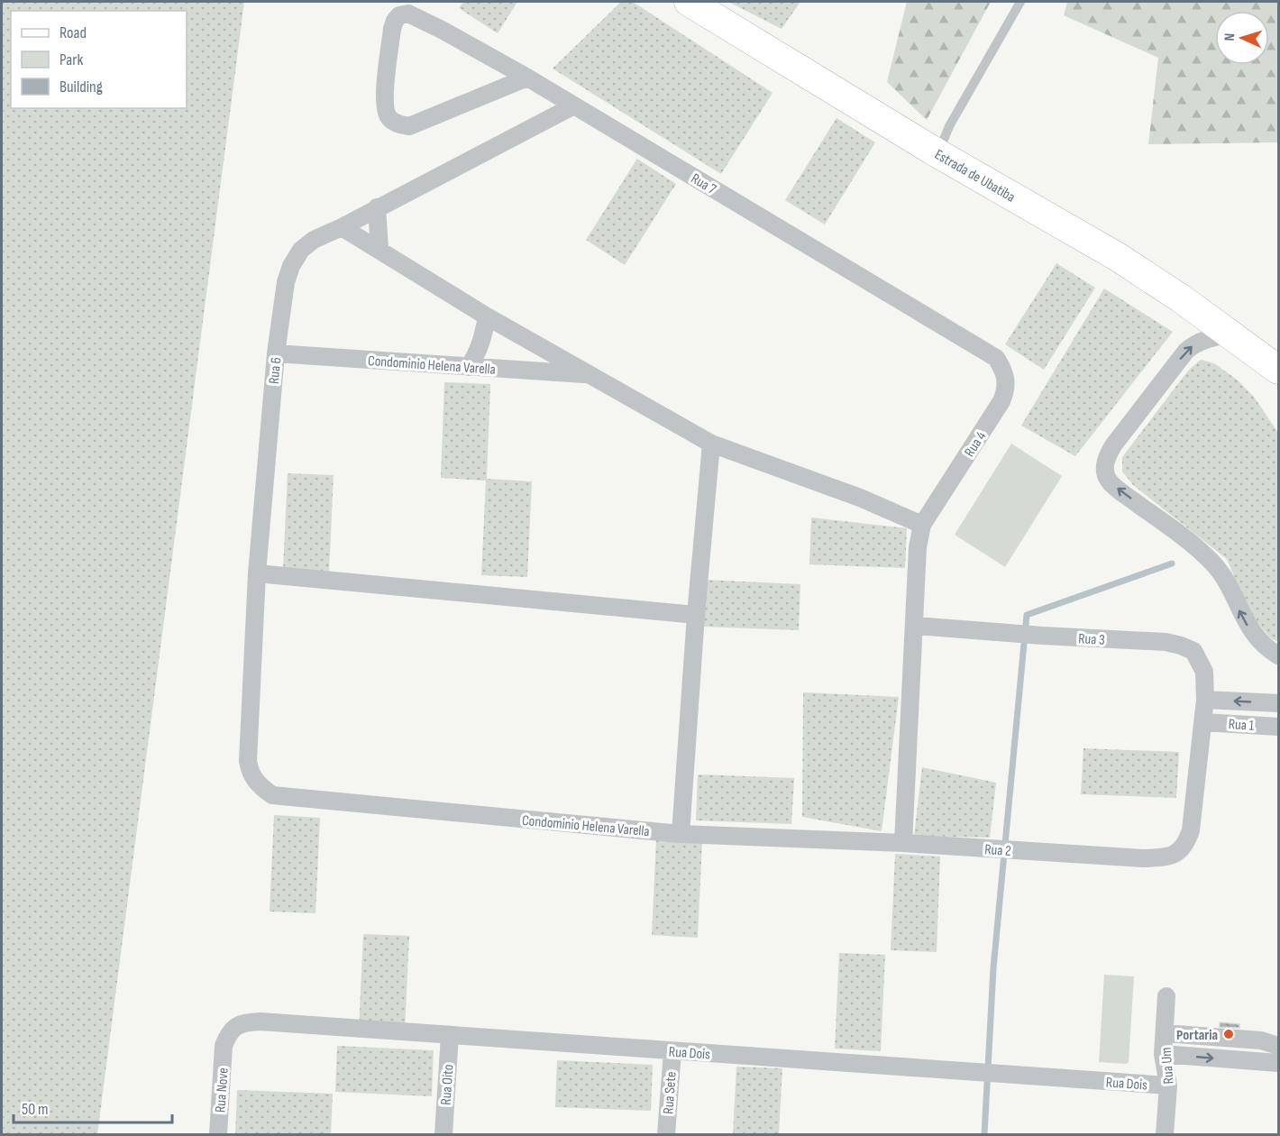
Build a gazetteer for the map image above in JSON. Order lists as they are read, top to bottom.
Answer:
{
  "streets": {
    "main road": ["Estrada de Ubatiba"],
    "street": [
      "Rua 7",
      "Condominio Helena Varella",
      "Rua 6",
      "Rua 4",
      "Rua 3",
      "Rua 1",
      "Rua 2",
      "Rua Dois",
      "Rua Um",
      "Rua Oito",
      "Rua Nove",
      "Rua Sete"
    ]
  },
  "crossings": [
    ["Rua 7", "Rua 6"],
    ["Rua 7", "Rua 4"],
    ["Condominio Helena Varella", "Rua 6"],
    ["Condominio Helena Varella", "Rua 2"],
    ["Rua 3", "Rua 1"],
    ["Rua 3", "Rua 2"],
    ["Rua 1", "Rua 2"],
    ["Rua Dois", "Rua Um"],
    ["Rua Dois", "Rua Oito"],
    ["Rua Dois", "Rua Nove"],
    ["Rua Dois", "Rua Sete"]
  ],
  "places": ["Portaria"],
  "legend": ["Road", "Park", "Building"],
  "scale_bar": "50 m",
  "north": "left"
}
